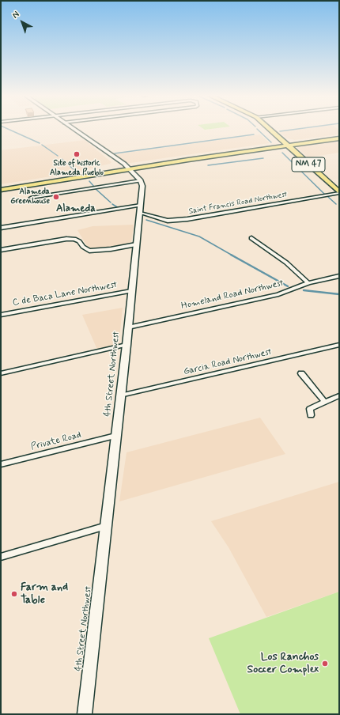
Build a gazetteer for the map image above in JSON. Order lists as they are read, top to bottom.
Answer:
{
  "streets": {
    "main road": ["NM 47", "4th Street Northwest"],
    "street": [
      "Saint Francis Road Northwest",
      "C de Baca Lane Northwest",
      "Homeland Road Northwest",
      "Garcia Road Northwest",
      "Private Road"
    ]
  },
  "crossings": [
    ["NM 47", "Saint Francis Road Northwest"],
    ["Saint Francis Road Northwest", "4th Street Northwest"],
    ["C de Baca Lane Northwest", "4th Street Northwest"],
    ["Homeland Road Northwest", "4th Street Northwest"],
    ["Garcia Road Northwest", "4th Street Northwest"],
    ["4th Street Northwest", "Private Road"]
  ],
  "districts": ["Alameda"],
  "places": [
    "Site of historic Alameda Pueblo",
    "Alameda Greenhouse",
    "Farm and Table",
    "Los Ranchos Soccer Complex"
  ],
  "north": "top left"
}
